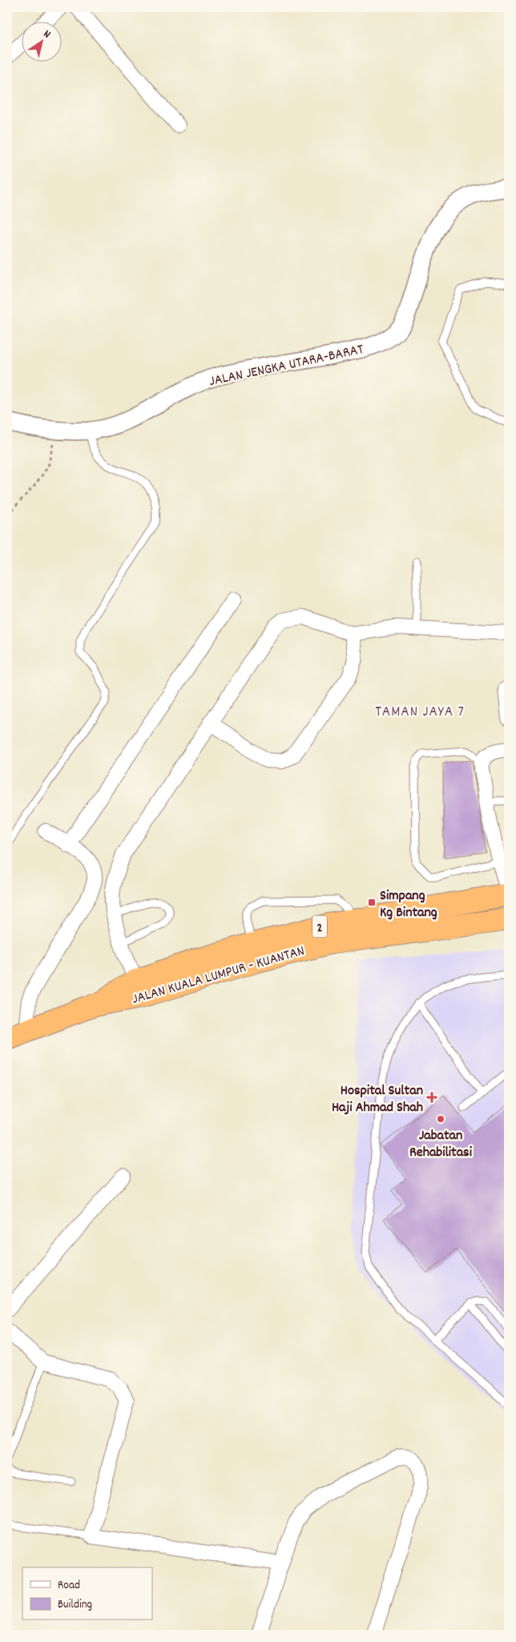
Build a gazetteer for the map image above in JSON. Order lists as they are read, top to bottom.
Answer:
{
  "streets": {
    "highway": ["2", "JALAN KUALA LUMPUR - KUANTAN"],
    "street": ["JALAN JENGKA UTARA-BARAT"]
  },
  "districts": ["TAMAN JAYA 7"],
  "places": {
    "transit": ["Simpang Kg Bintang"],
    "health": ["Hospital Sultan Haji Ahmad Shah"],
    "other": ["Jabatan Rehabilitasi"]
  },
  "legend": ["Road", "Building"],
  "north": "top right"
}
